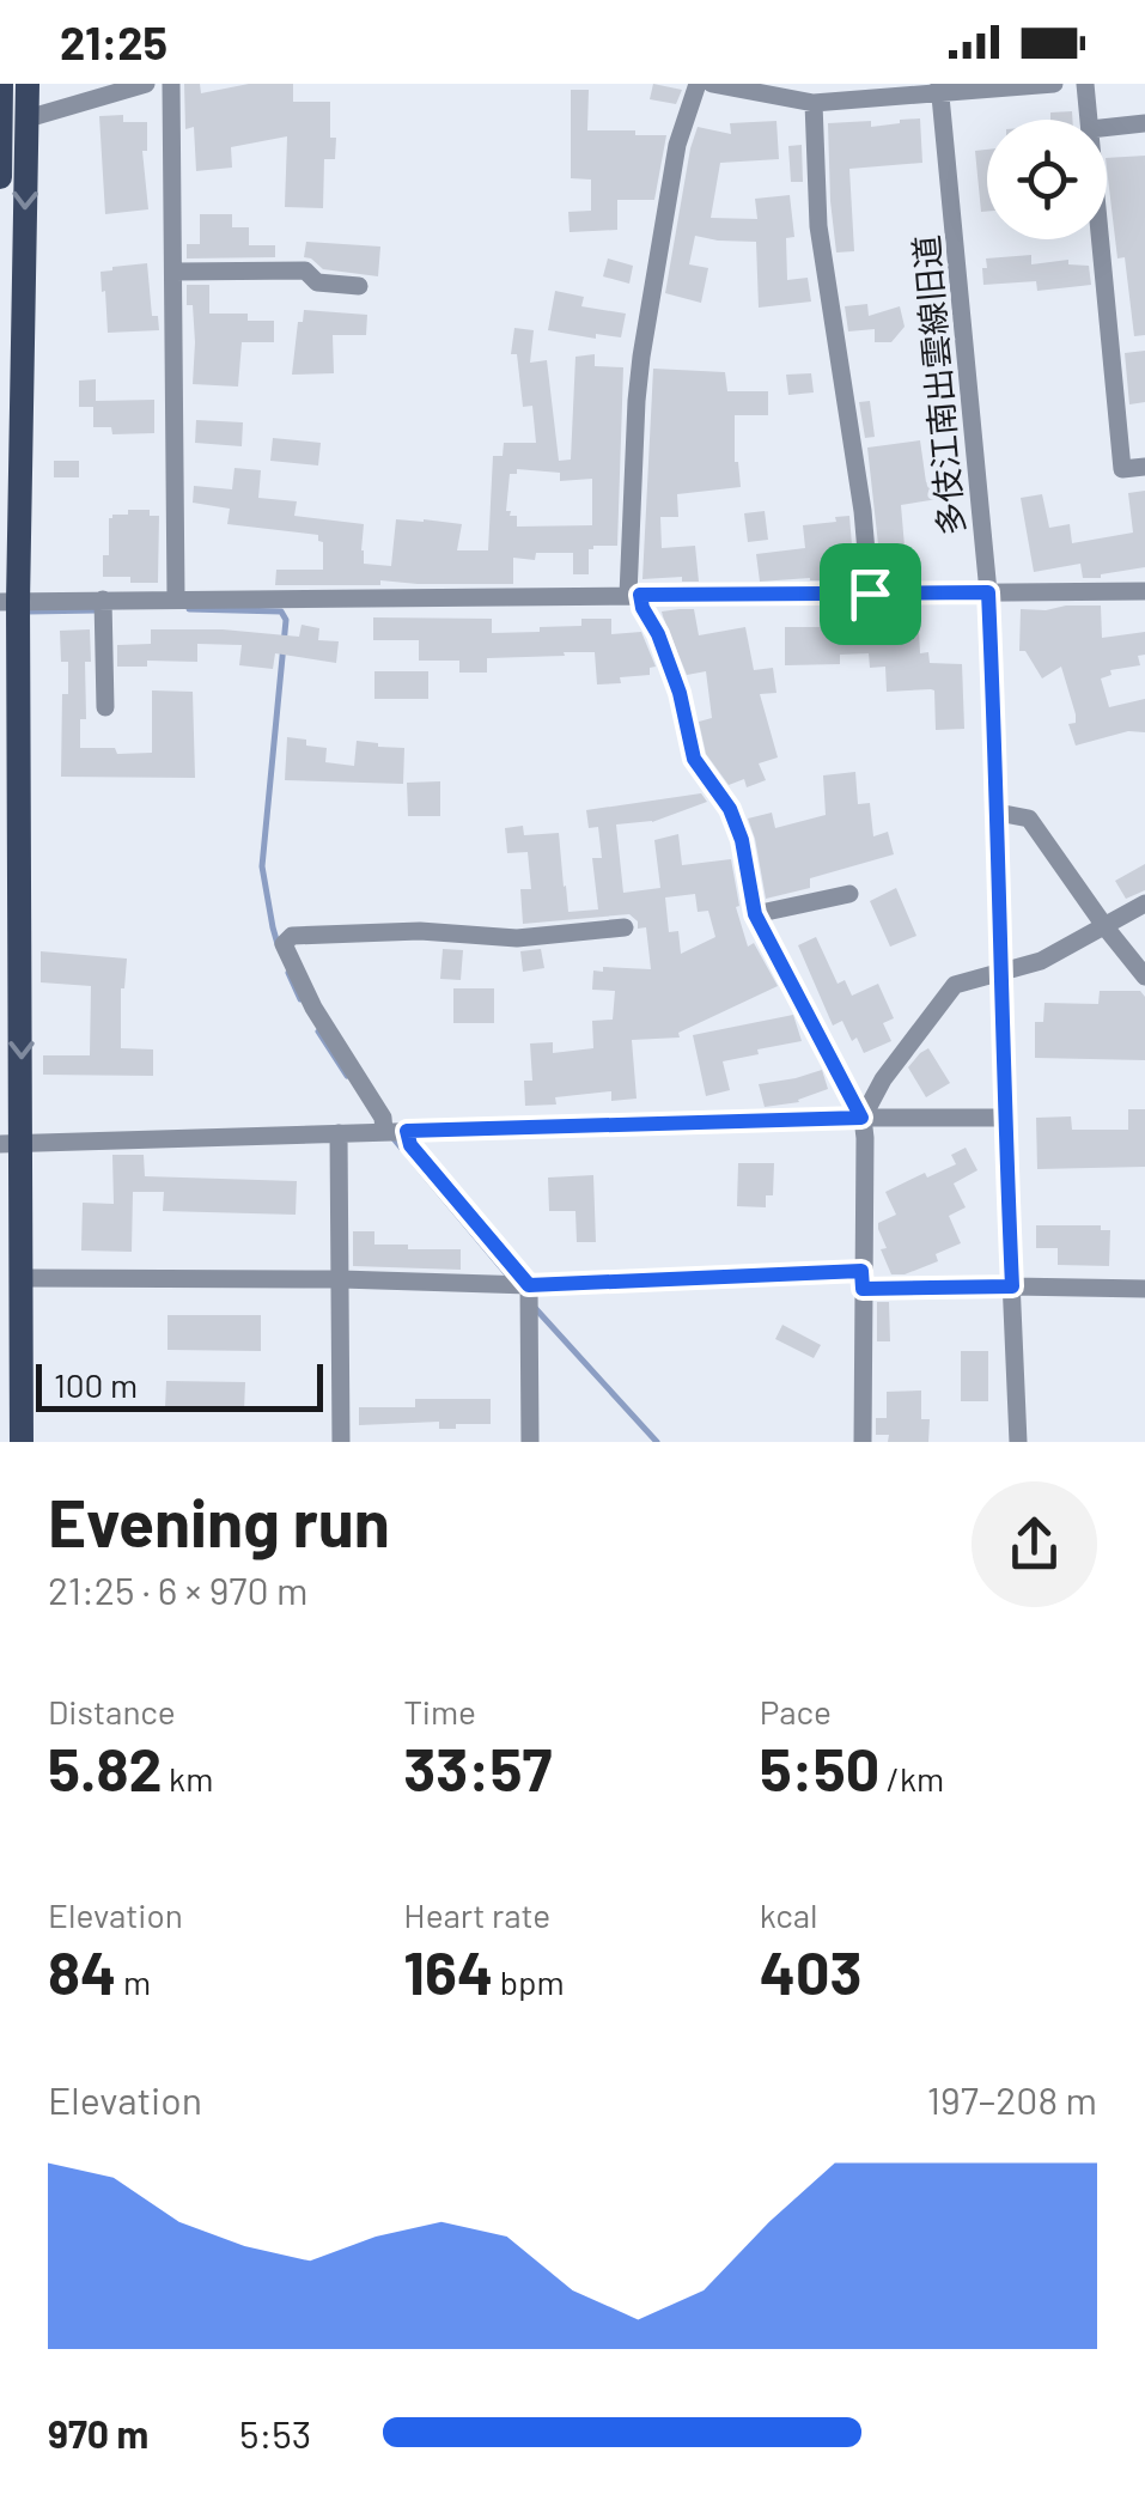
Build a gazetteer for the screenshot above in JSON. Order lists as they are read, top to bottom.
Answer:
{
  "streets": {
    "street": ["多伎江南出雲線旧道"]
  },
  "scale_bar": "100 m",
  "page": {
    "status": "21:25",
    "scale": "100 m",
    "heading": ["Evening run", "21:25 · 6 × 970 m"],
    "stats": [
      ["Distance", "5.82 km"],
      ["Time", "33:57"],
      ["Pace", "5:50 /km"],
      ["Elevation", "84 m"],
      ["Heart rate", "164 bpm"],
      ["kcal", "403"]
    ],
    "chart": ["Elevation", "197–208 m"],
    "list": [
      {
        "name": "970 m",
        "note": "5:53"
      }
    ]
  }
}
